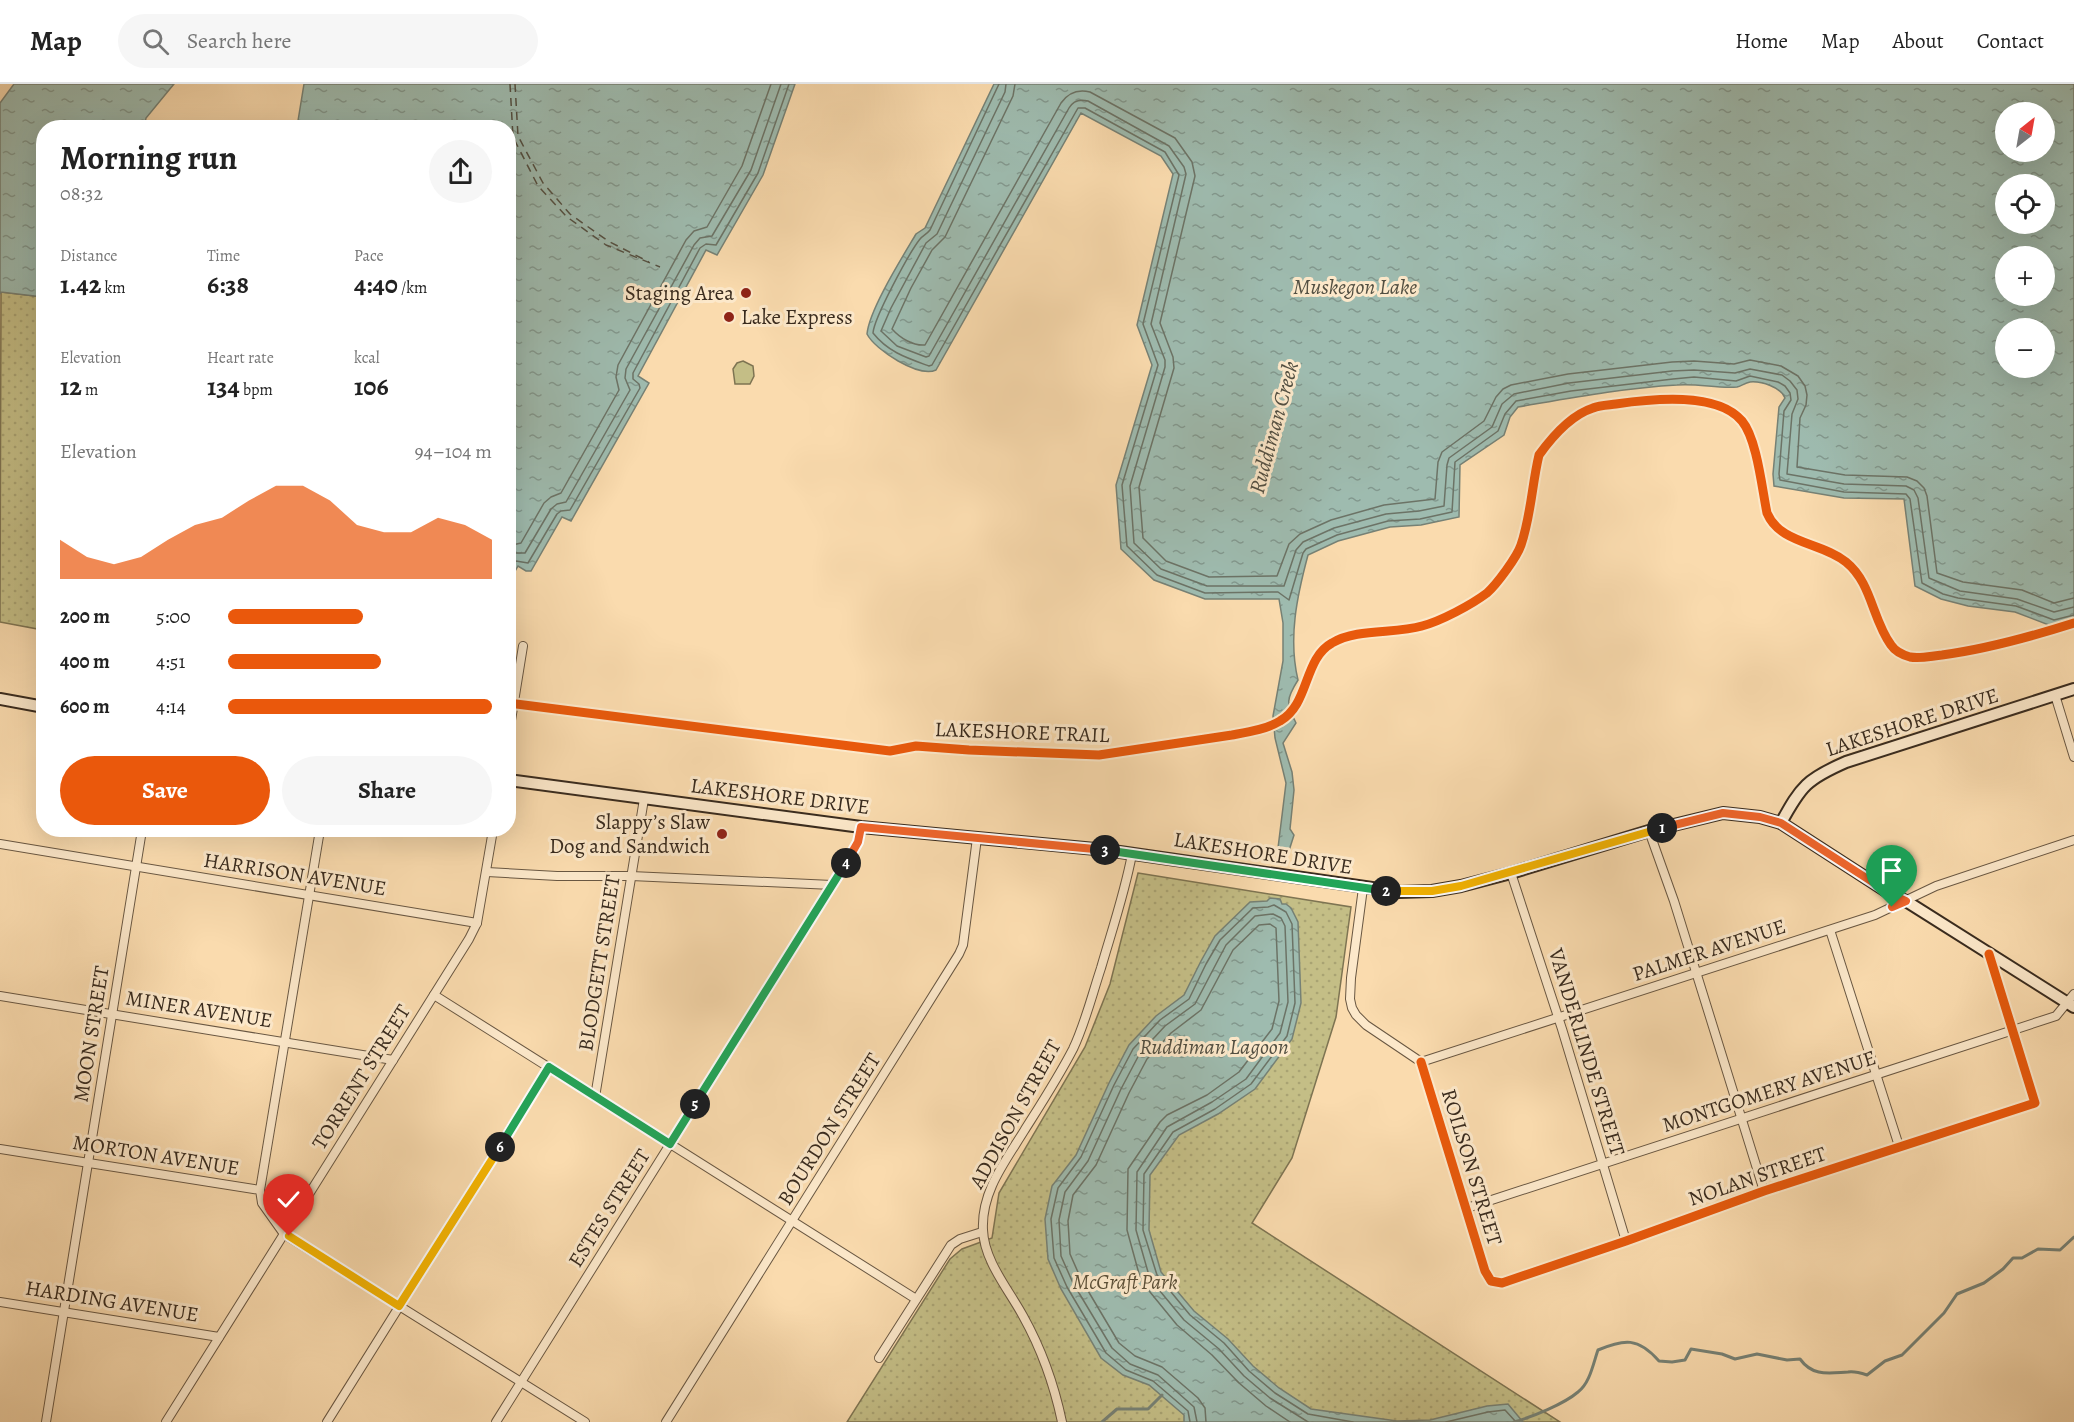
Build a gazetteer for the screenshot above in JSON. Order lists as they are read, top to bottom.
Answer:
{
  "streets": {
    "main road": ["LAKESHORE DRIVE"],
    "street": [
      "HARRISON AVENUE",
      "PALMER AVENUE",
      "BLODGETT STREET",
      "MINER AVENUE",
      "MOON STREET",
      "VANDERLINDE STREET",
      "TORRENT STREET",
      "MONTGOMERY AVENUE",
      "ADDISON STREET",
      "BOURDON STREET",
      "MORTON AVENUE",
      "ROILSON STREET",
      "NOLAN STREET",
      "ESTES STREET",
      "HARDING AVENUE"
    ],
    "cycle path": ["LAKESHORE TRAIL"]
  },
  "crossings": [
    ["LAKESHORE DRIVE", "BLODGETT STREET"],
    ["LAKESHORE DRIVE", "VANDERLINDE STREET"],
    ["LAKESHORE DRIVE", "ADDISON STREET"],
    ["LAKESHORE DRIVE", "BOURDON STREET"],
    ["LAKESHORE DRIVE", "ESTES STREET"],
    ["HARRISON AVENUE", "MOON STREET"],
    ["HARRISON AVENUE", "TORRENT STREET"],
    ["PALMER AVENUE", "VANDERLINDE STREET"],
    ["PALMER AVENUE", "ROILSON STREET"],
    ["BLODGETT STREET", "MORTON AVENUE"],
    ["MINER AVENUE", "MOON STREET"],
    ["MINER AVENUE", "TORRENT STREET"],
    ["MOON STREET", "MORTON AVENUE"],
    ["MOON STREET", "HARDING AVENUE"],
    ["VANDERLINDE STREET", "MONTGOMERY AVENUE"],
    ["VANDERLINDE STREET", "NOLAN STREET"],
    ["TORRENT STREET", "MORTON AVENUE"],
    ["TORRENT STREET", "HARDING AVENUE"],
    ["MONTGOMERY AVENUE", "ROILSON STREET"],
    ["MONTGOMERY AVENUE", "NOLAN STREET"],
    ["MORTON AVENUE", "ESTES STREET"],
    ["ROILSON STREET", "NOLAN STREET"]
  ],
  "water": ["Muskegon Lake", "Ruddiman Creek", "Ruddiman Lagoon"],
  "parks": ["McGraft Park"],
  "places": ["Staging Area", "Lake Express", "Slappy’s Slaw Dog and Sandwich"],
  "north": "top right",
  "page": {
    "header": "Map",
    "search": "Search here",
    "nav": [
      "Home",
      "Map",
      "About",
      "Contact"
    ],
    "map_buttons": ["+", "−"],
    "heading": ["Morning run", "08:32"],
    "stats": [
      ["Distance", "1.42 km"],
      ["Time", "6:38"],
      ["Pace", "4:40 /km"],
      ["Elevation", "12 m"],
      ["Heart rate", "134 bpm"],
      ["kcal", "106"]
    ],
    "chart": ["Elevation", "94–104 m"],
    "list": [
      {
        "name": "200 m",
        "note": "5:00"
      },
      {
        "name": "400 m",
        "note": "4:51"
      },
      {
        "name": "600 m",
        "note": "4:14"
      }
    ],
    "buttons": ["Save", "Share"],
    "pins": [
      "1",
      "3",
      "4",
      "2",
      "5",
      "6"
    ]
  }
}
